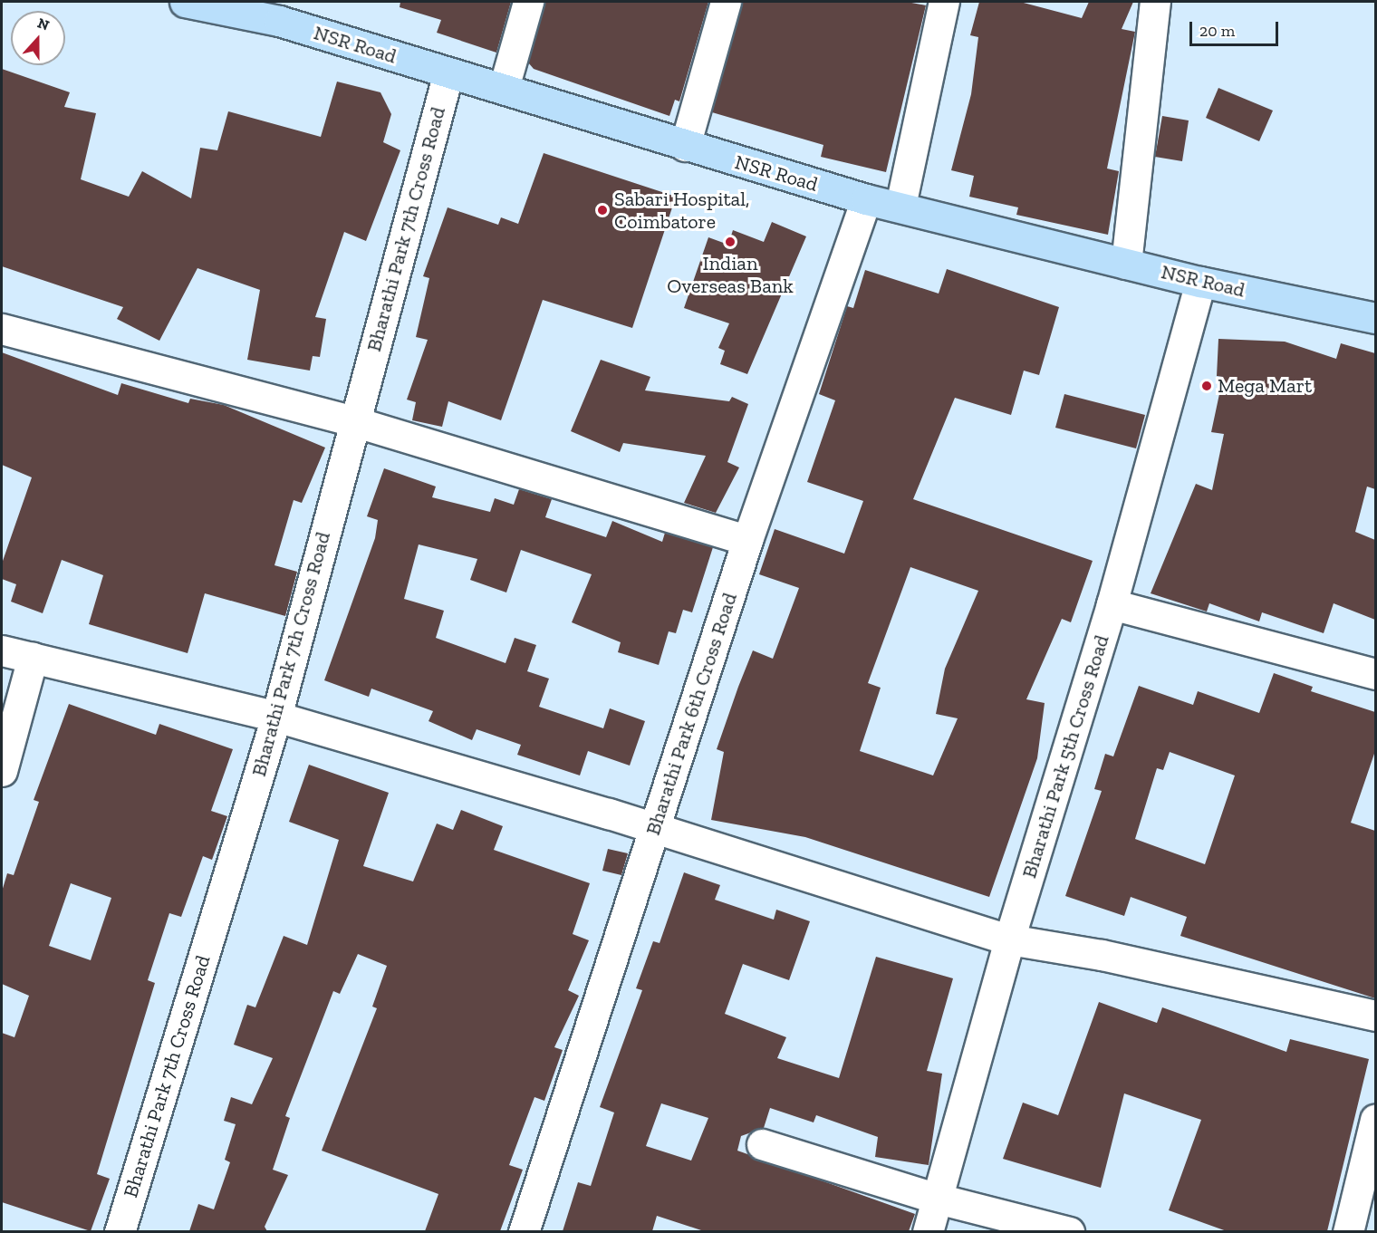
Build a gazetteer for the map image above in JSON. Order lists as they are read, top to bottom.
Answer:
{
  "streets": {
    "main road": ["NSR Road"],
    "street": ["Bharathi Park 7th Cross Road", "Bharathi Park 6th Cross Road", "Bharathi Park 5th Cross Road"]
  },
  "crossings": [
    ["NSR Road", "Bharathi Park 7th Cross Road"],
    ["NSR Road", "Bharathi Park 6th Cross Road"],
    ["NSR Road", "Bharathi Park 5th Cross Road"]
  ],
  "places": ["Sabari Hospital, Coimbatore", "Indian Overseas Bank", "Mega Mart"],
  "scale_bar": "20 m",
  "north": "top"
}
